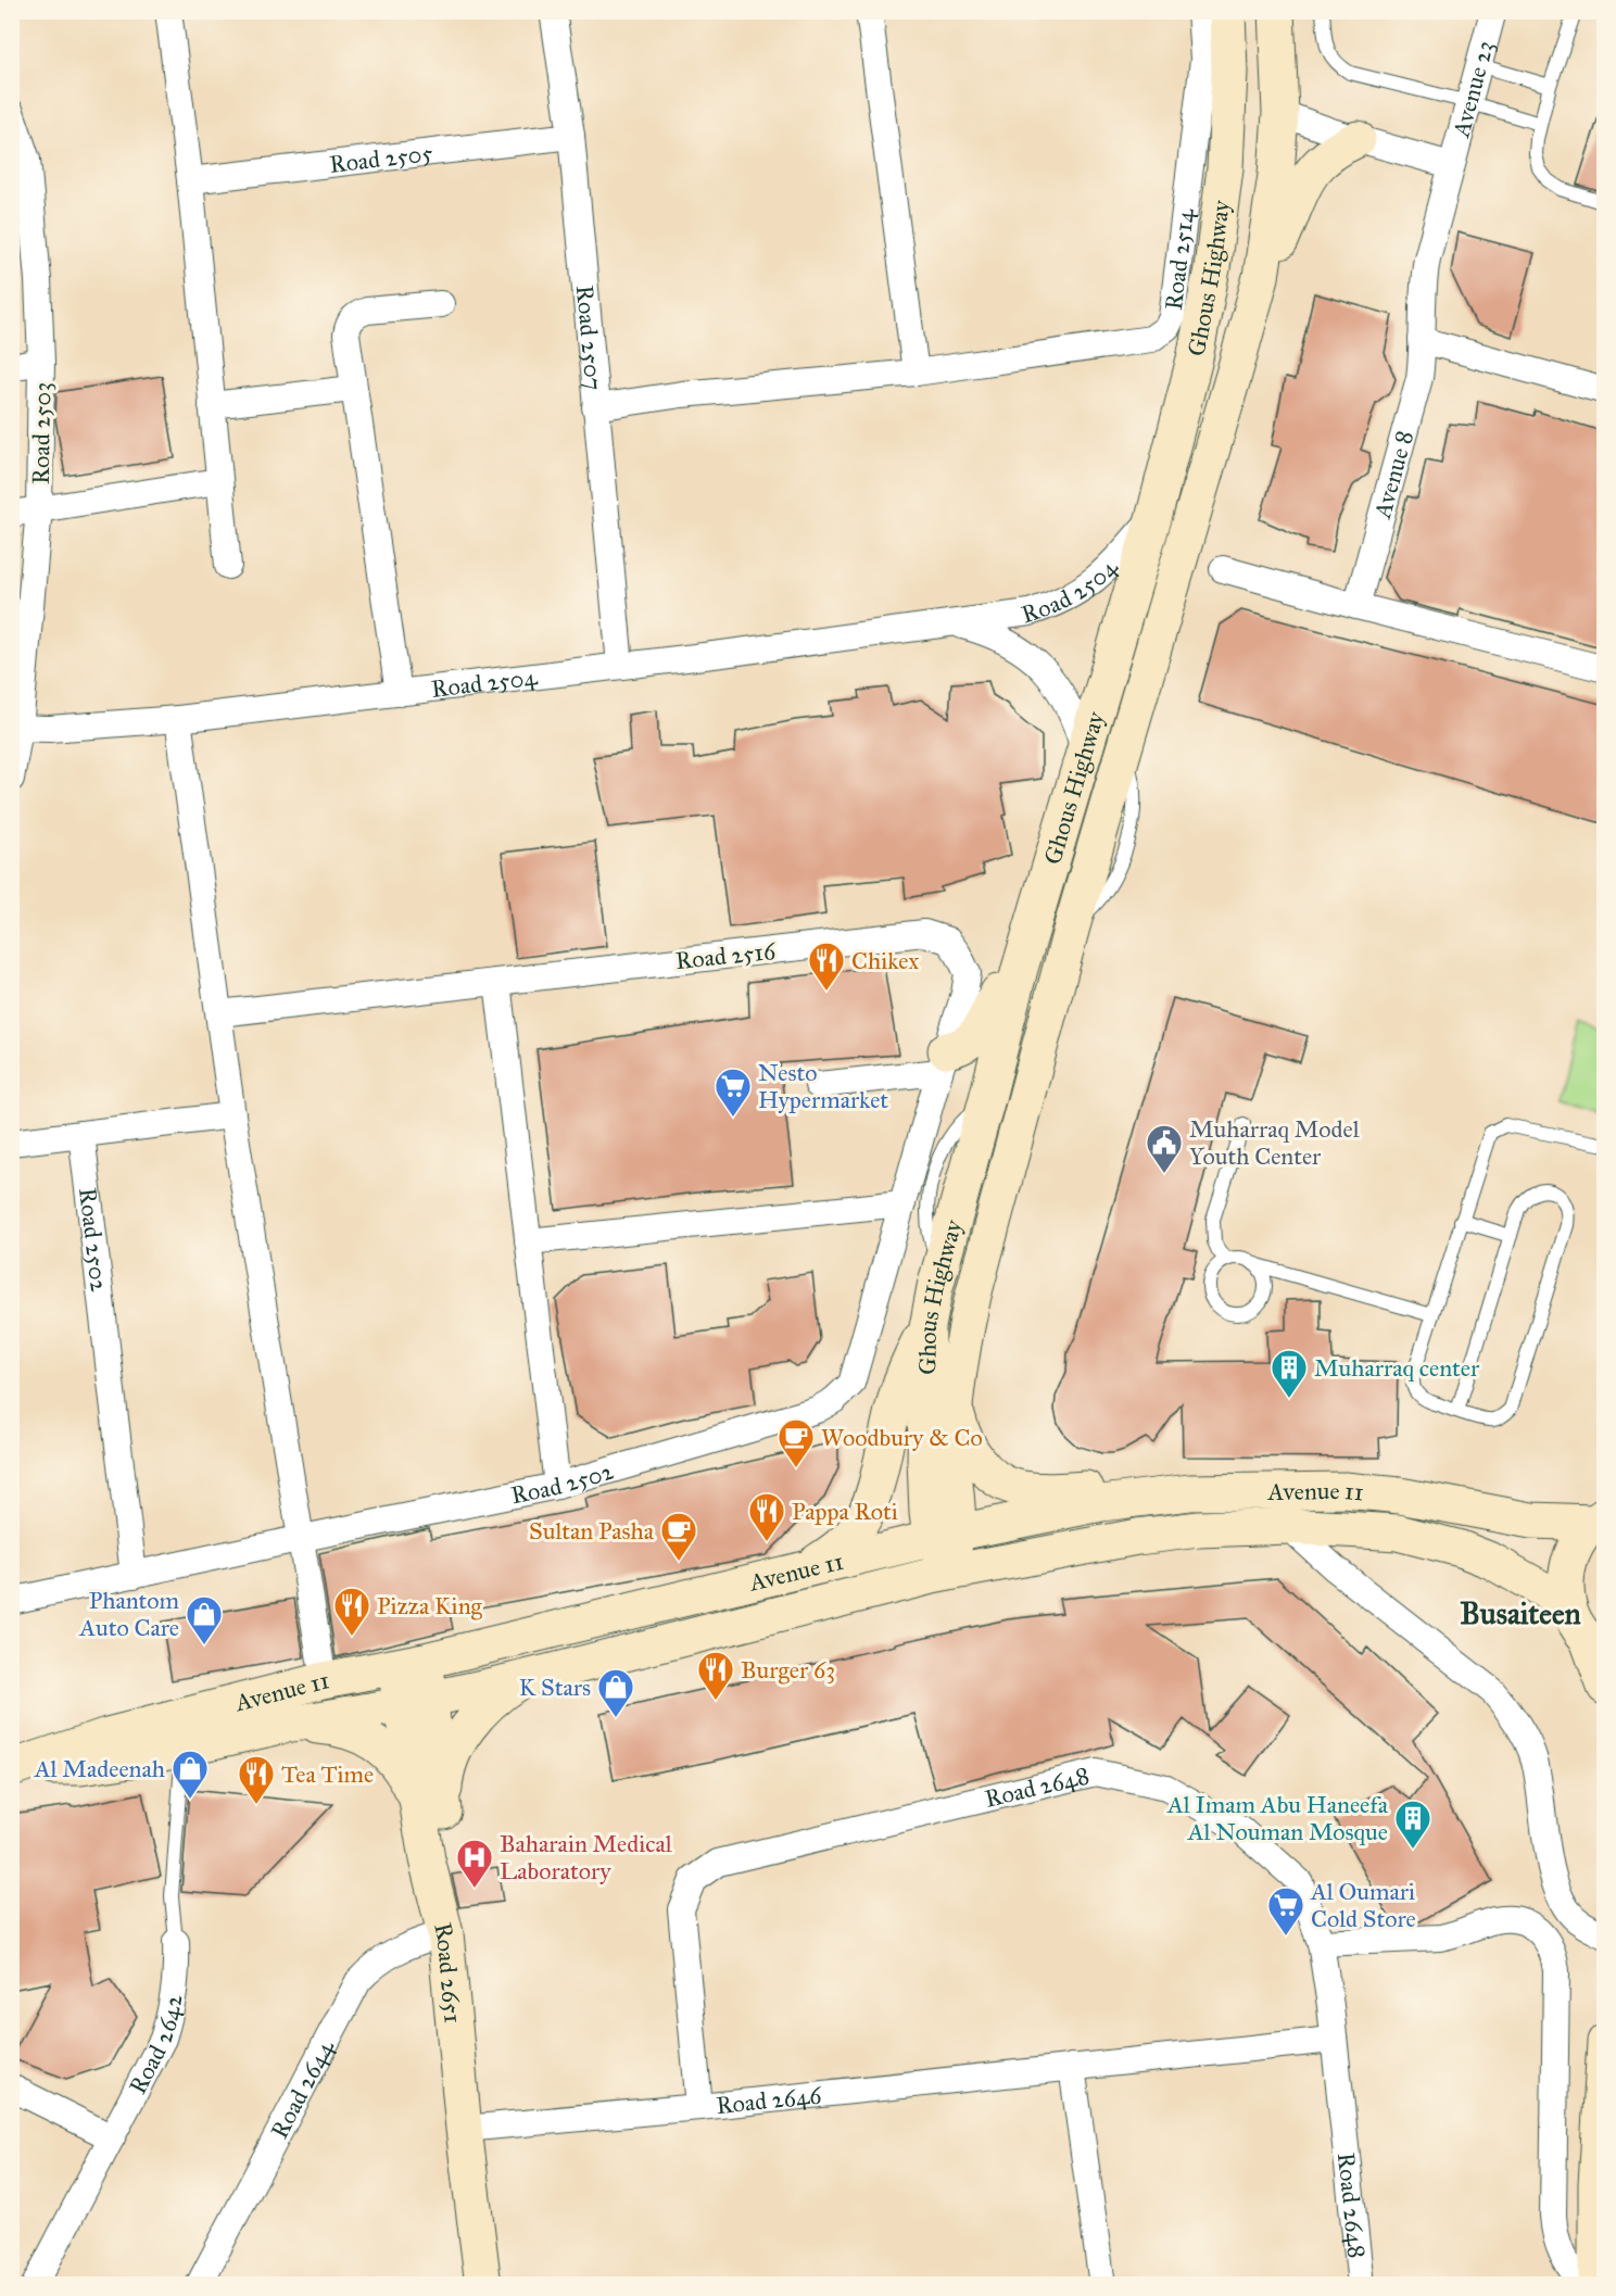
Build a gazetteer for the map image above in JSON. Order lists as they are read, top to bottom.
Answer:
{
  "streets": {
    "main road": ["Ghous Highway", "Avenue 11", "Road 2651"],
    "street": [
      "Avenue 23",
      "Road 2505",
      "Road 2514",
      "Road 2507",
      "Road 2503",
      "Avenue 8",
      "Road 2504",
      "Road 2516",
      "Road 2502",
      "Road 2648",
      "Road 2642",
      "Road 2644",
      "Road 2646"
    ]
  },
  "crossings": [
    ["Avenue 23", "Avenue 8"],
    ["Road 2505", "Road 2507"],
    ["Road 2514", "Road 2507"],
    ["Ghous Highway", "Road 2504"],
    ["Ghous Highway", "Avenue 11"],
    ["Road 2507", "Road 2504"],
    ["Road 2503", "Road 2504"],
    ["Road 2516", "Road 2502"],
    ["Avenue 11", "Road 2651"],
    ["Road 2648", "Road 2646"],
    ["Road 2651", "Road 2644"],
    ["Road 2651", "Road 2646"]
  ],
  "districts": ["Busaiteen"],
  "places": {
    "restaurant": [
      "Chikex",
      "Pappa Roti",
      "Pizza King",
      "Burger 63",
      "Tea Time"
    ],
    "supermarket": ["Nesto Hypermarket", "Al Oumari Cold Store"],
    "public building": ["Muharraq Model Youth Center"],
    "building": ["Muharraq center", "Al Imam Abu Haneefa Al Nouman Mosque"],
    "cafe": ["Woodbury & Co", "Sultan Pasha"],
    "shop": ["Phantom Auto Care", "K Stars", "Al Madeenah"],
    "hospital": ["Baharain Medical Laboratory"]
  }
}
